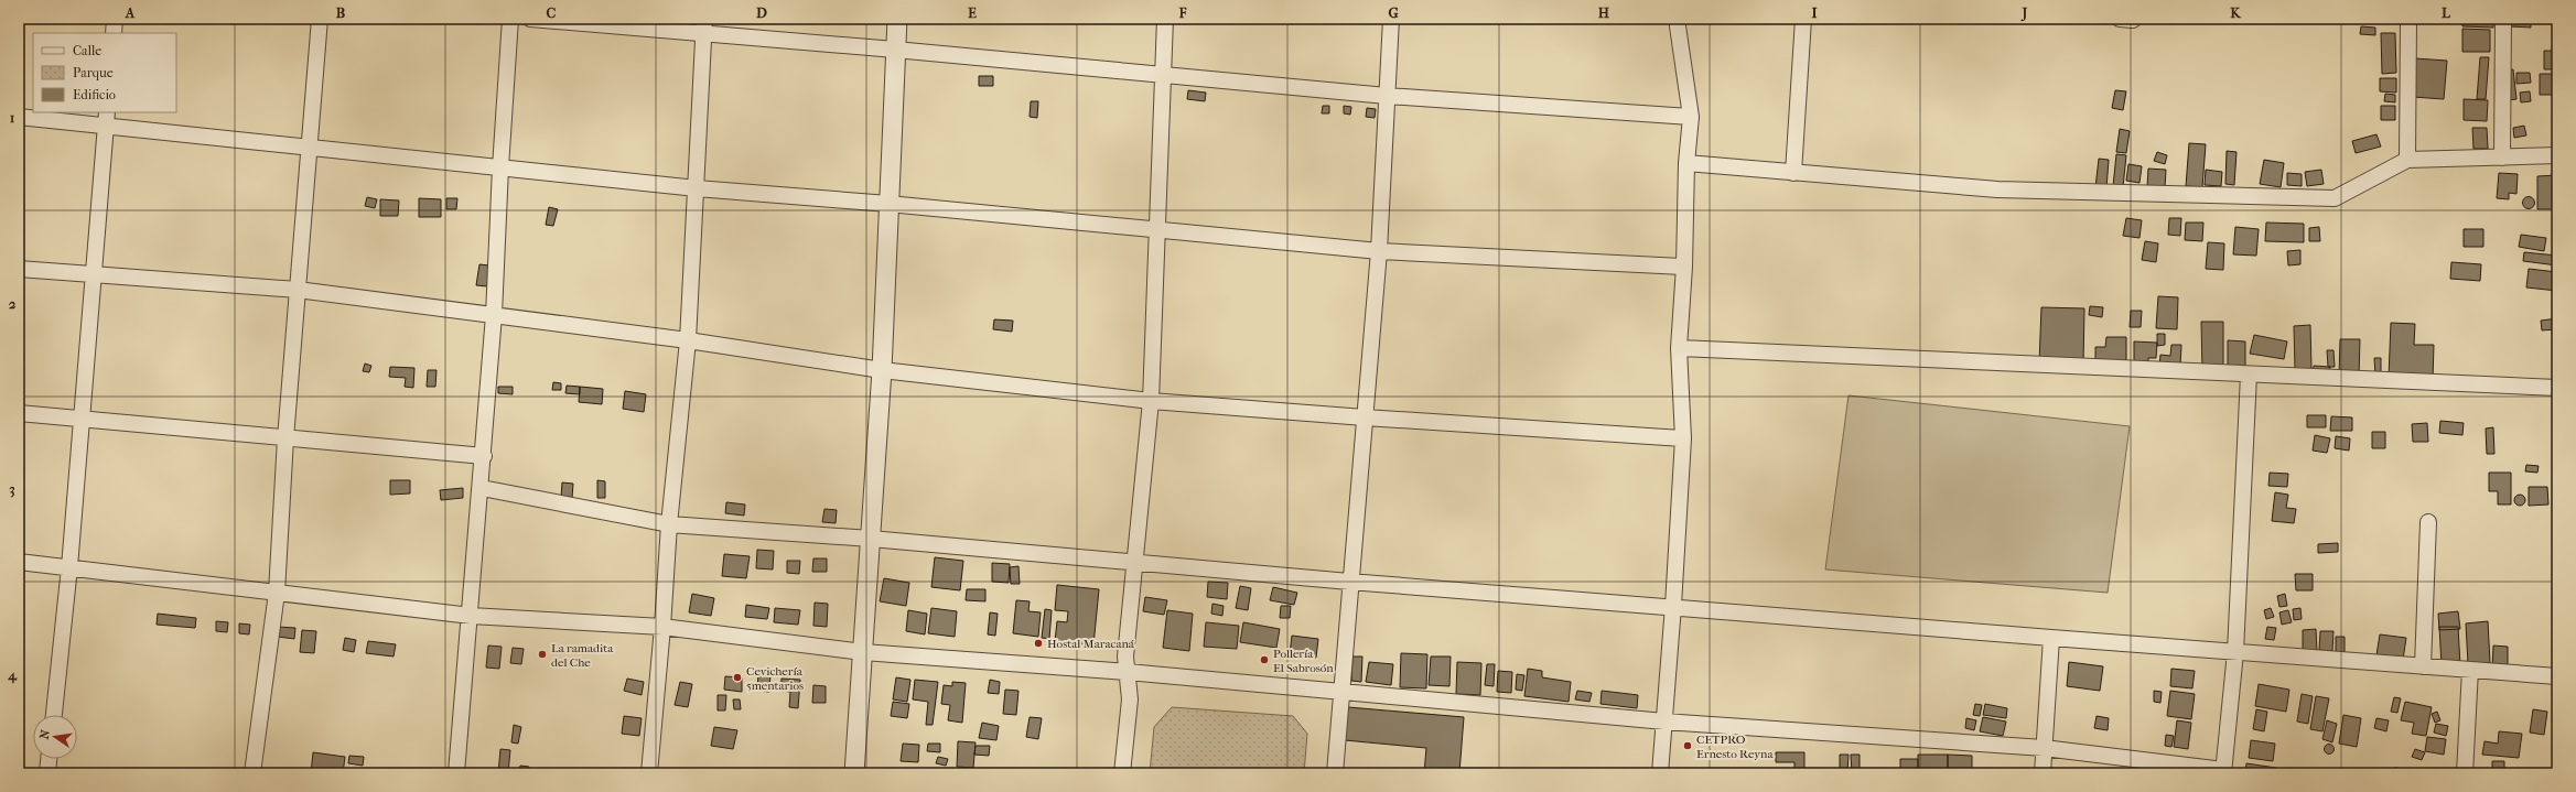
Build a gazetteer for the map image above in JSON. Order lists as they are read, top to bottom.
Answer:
{
  "places": [
    "Hostal Maracaná",
    "La ramadita del Che",
    "Pollería El Sabrosón",
    "Cevichería 5mentarios",
    "CETPRO Ernesto Reyna"
  ],
  "legend": ["Calle", "Parque", "Edificio"],
  "north": "left",
  "grid": {
    "columns": [
      "A",
      "B",
      "C",
      "D",
      "E",
      "F",
      "G",
      "H",
      "I",
      "J",
      "K",
      "L"
    ],
    "rows": [
      "1",
      "2",
      "3",
      "4"
    ]
  }
}
